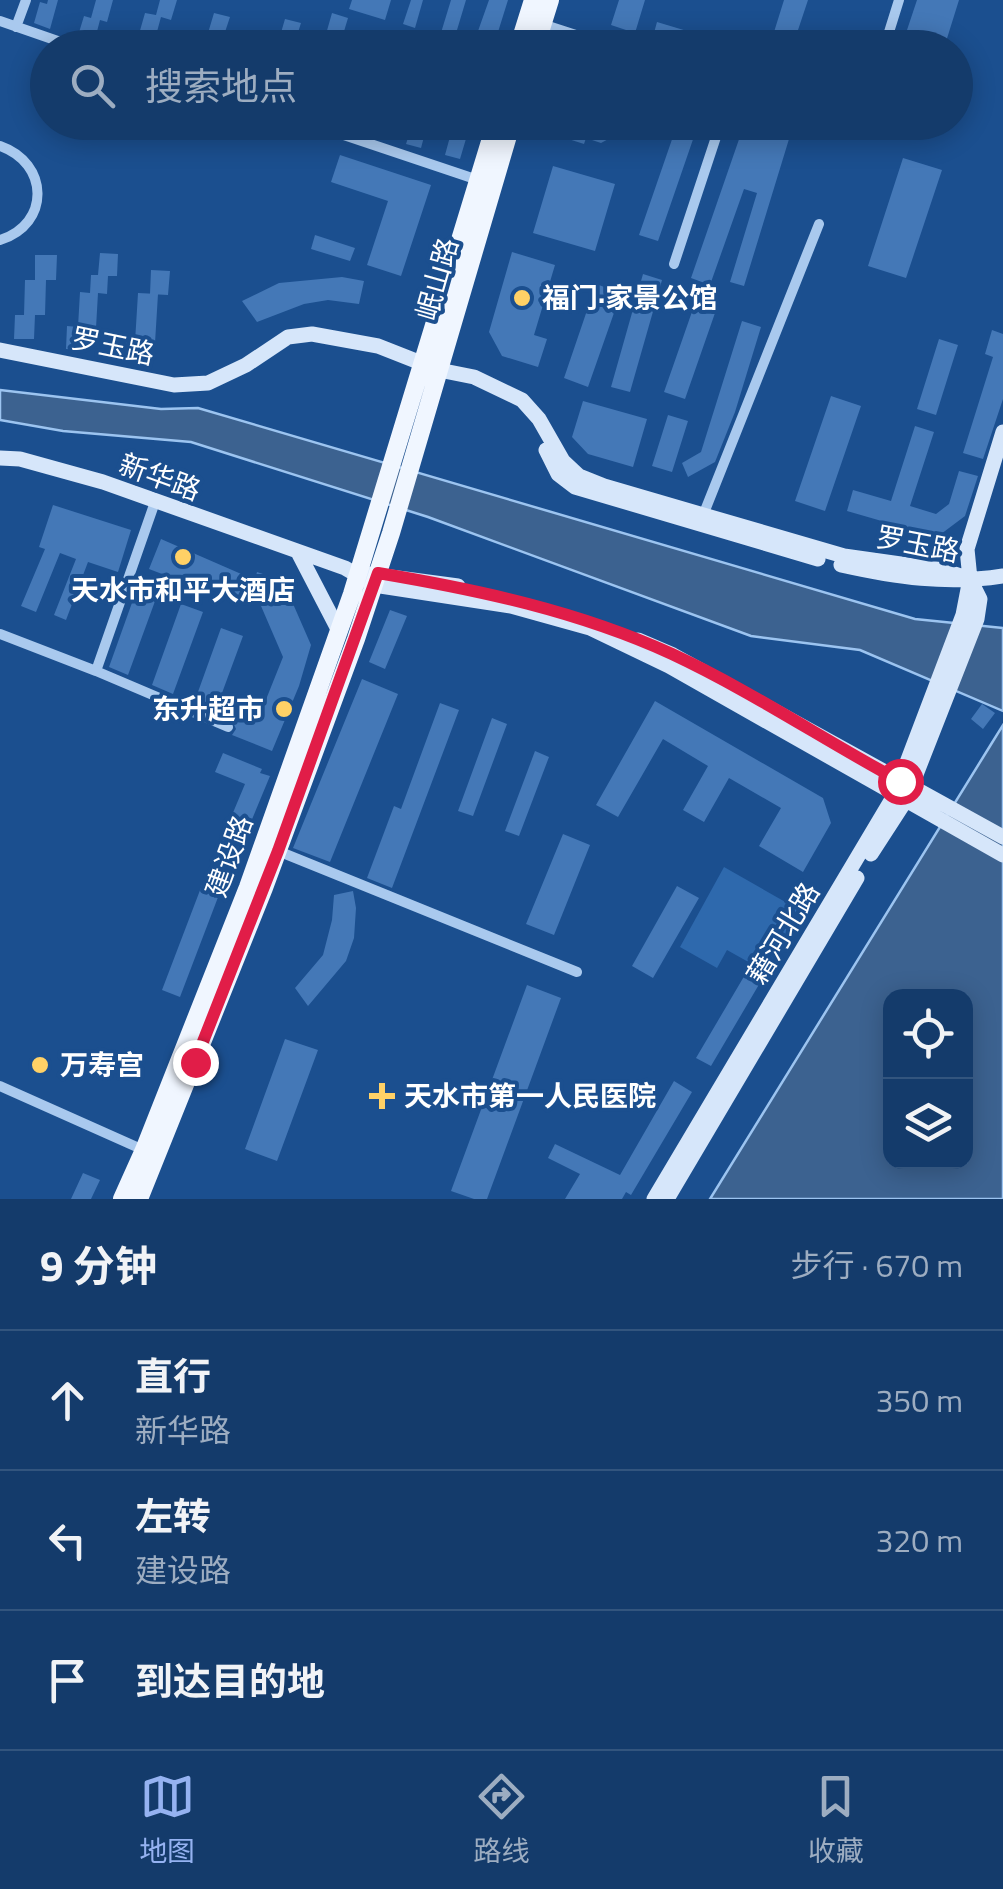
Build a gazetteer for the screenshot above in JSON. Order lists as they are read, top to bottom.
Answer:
{
  "streets": {
    "main road": [
      "岷山路",
      "罗玉路",
      "新华路",
      "建设路",
      "藉河北路"
    ]
  },
  "crossings": [
    ["岷山路", "罗玉路"],
    ["罗玉路", "藉河北路"],
    ["新华路", "建设路"]
  ],
  "places": {
    "other": [
      "福门·家景公馆",
      "天水市和平大酒店",
      "东升超市",
      "万寿宫"
    ],
    "health": ["天水市第一人民医院"]
  },
  "page": {
    "search": "搜索地点",
    "heading": ["9 分钟", "步行 · 670 m"],
    "list": [
      ["直行", "新华路", "350 m"],
      ["左转", "建设路", "320 m"],
      "到达目的地"
    ],
    "nav": ["地图", "路线", "收藏"]
  }
}
